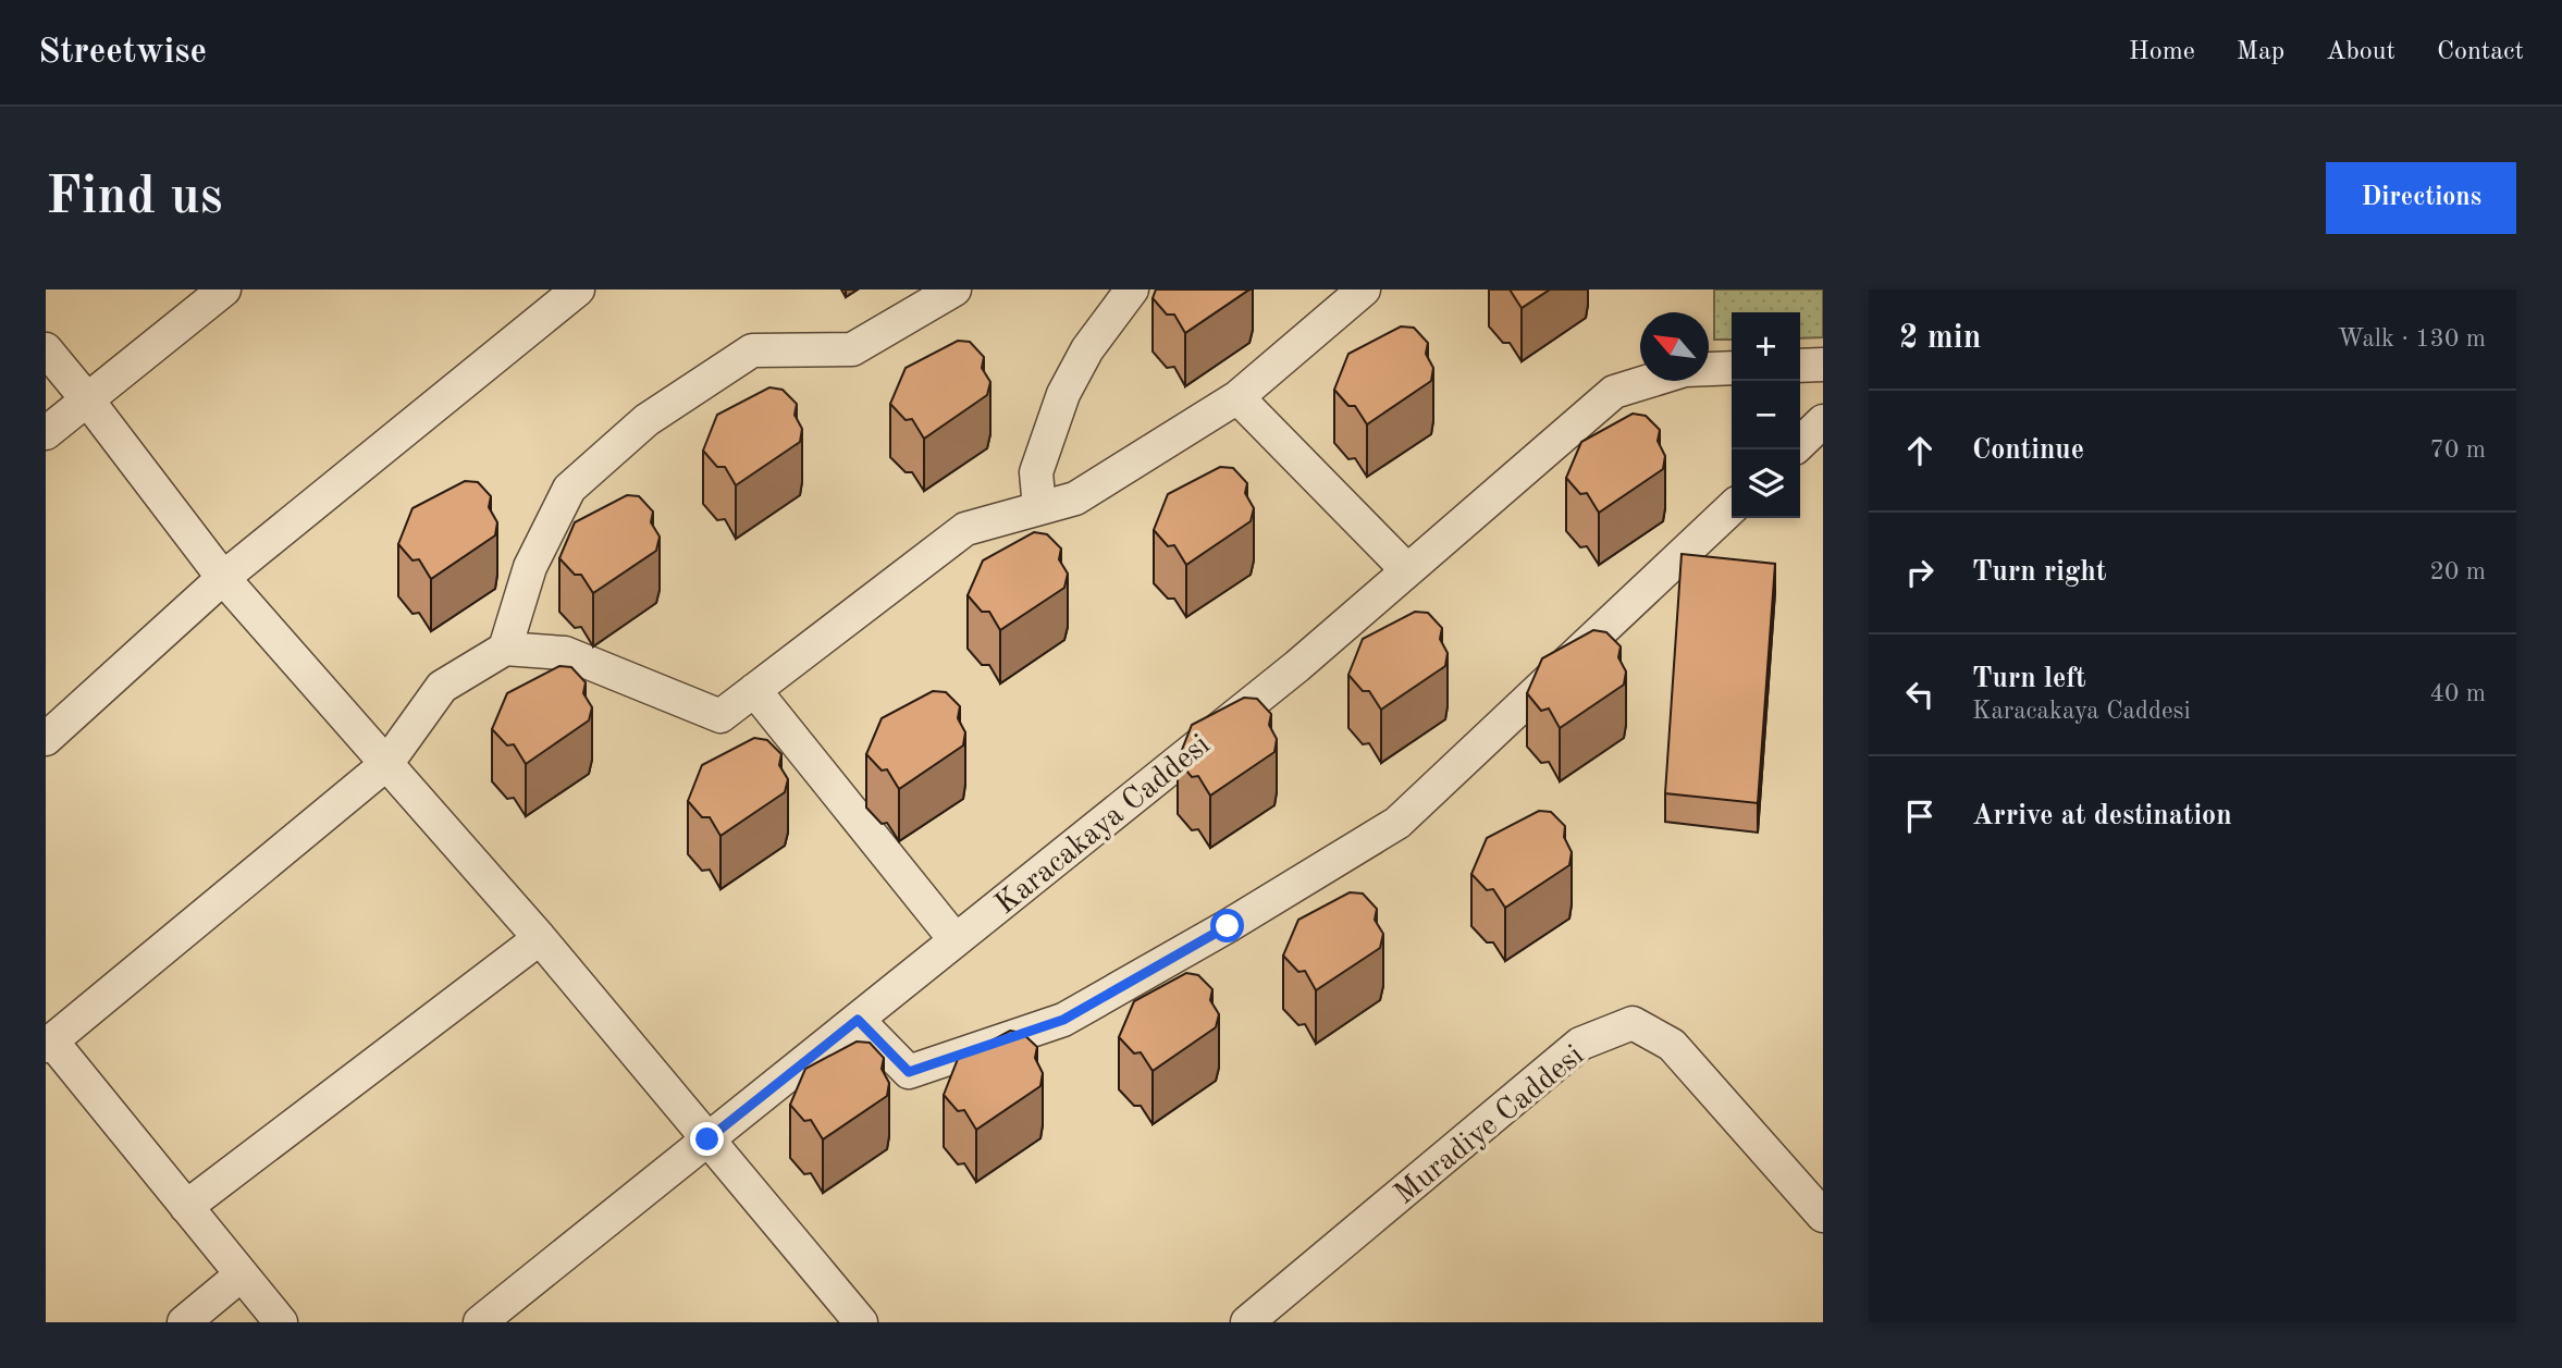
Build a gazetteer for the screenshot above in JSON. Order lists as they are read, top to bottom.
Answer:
{
  "streets": {
    "street": ["Karacakaya Caddesi", "Muradiye Caddesi"]
  },
  "north": "top left",
  "page": {
    "header": "Streetwise",
    "nav": [
      "Home",
      "Map",
      "About",
      "Contact"
    ],
    "buttons": "Directions",
    "title": "Find us",
    "heading": ["2 min", "Walk · 130 m"],
    "map_buttons": ["+", "−"],
    "list": [
      ["Continue", "70 m"],
      ["Turn right", "20 m"],
      ["Turn left", "Karacakaya Caddesi", "40 m"],
      "Arrive at destination"
    ]
  }
}
